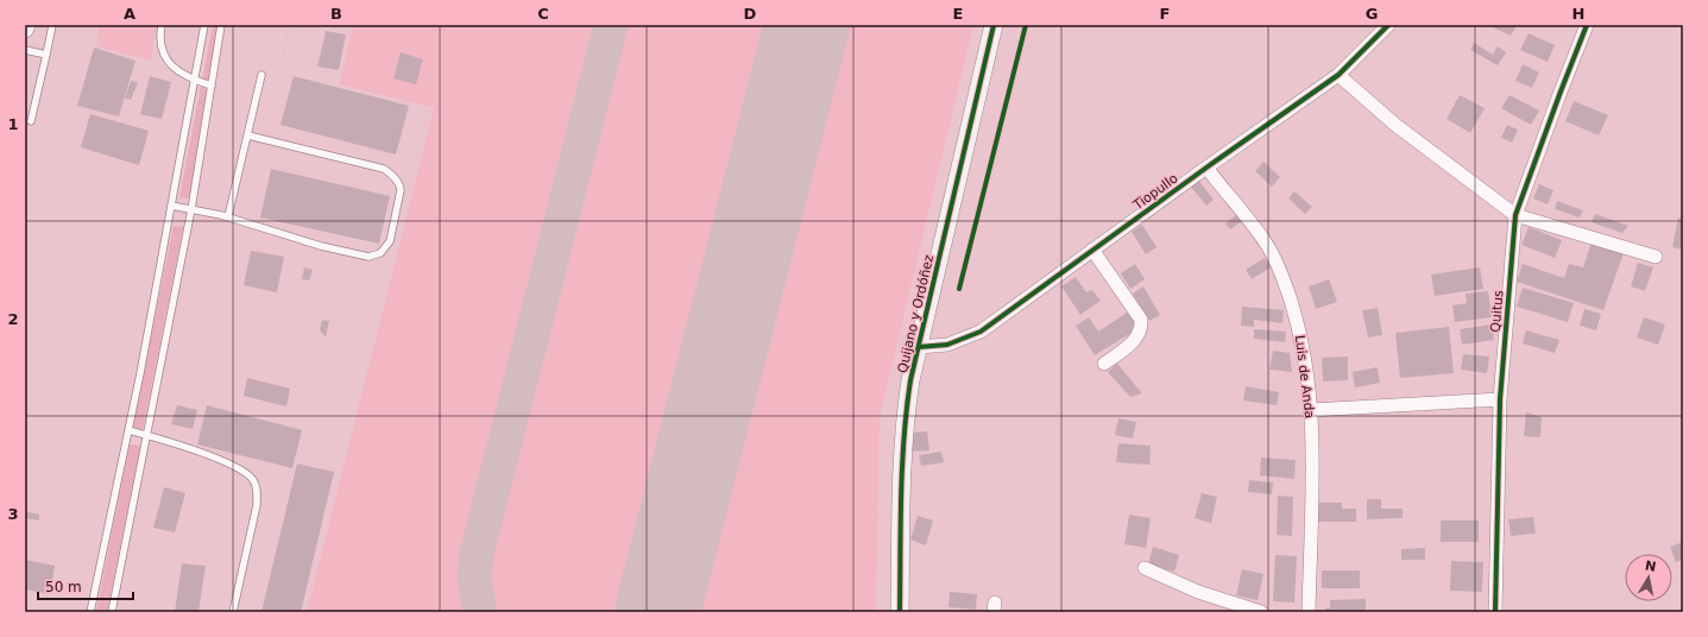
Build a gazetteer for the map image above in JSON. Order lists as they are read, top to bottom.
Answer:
{
  "streets": {
    "street": [
      "Tiopullo",
      "Quitus",
      "Quijano y Ordóñez",
      "Luis de Anda"
    ]
  },
  "crossings": [
    ["Tiopullo", "Quijano y Ordóñez"],
    ["Tiopullo", "Luis de Anda"]
  ],
  "scale_bar": "50 m",
  "north": "top",
  "grid": {
    "columns": [
      "A",
      "B",
      "C",
      "D",
      "E",
      "F",
      "G",
      "H"
    ],
    "rows": ["1", "2", "3"]
  }
}
